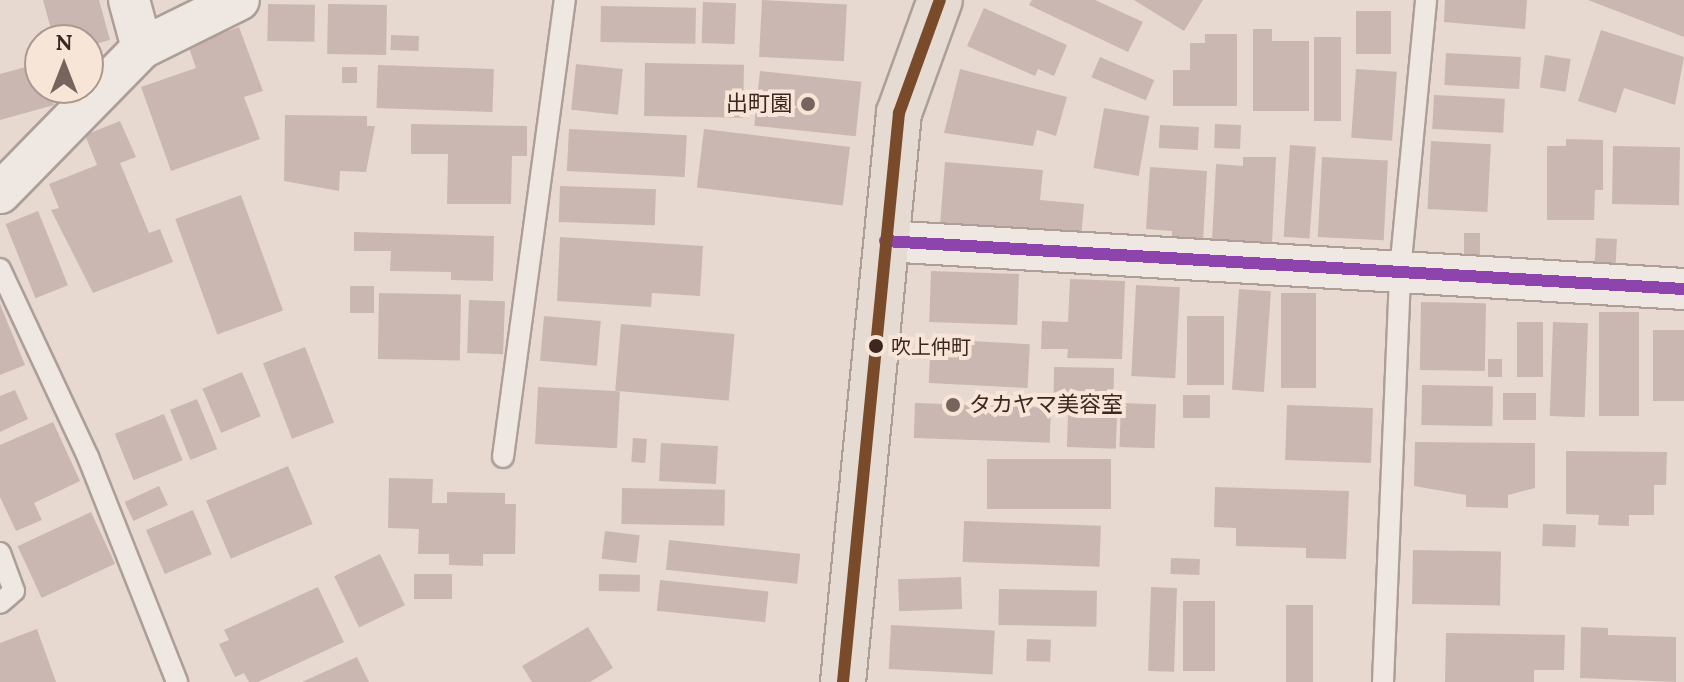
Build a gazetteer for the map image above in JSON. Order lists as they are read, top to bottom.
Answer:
{
  "places": ["出町園", "吹上仲町", "タカヤマ美容室"],
  "north": "top"
}
